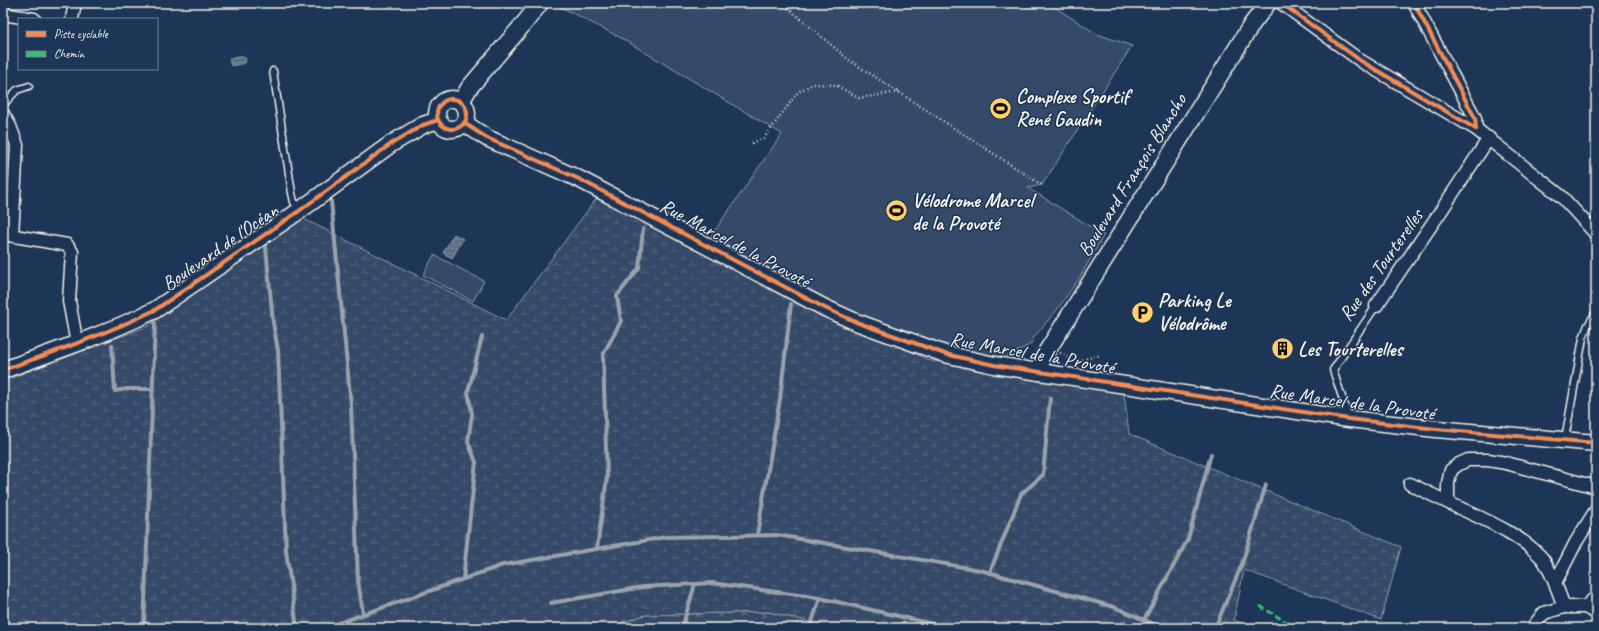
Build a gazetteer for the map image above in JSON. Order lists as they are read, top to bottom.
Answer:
{
  "streets": {
    "main road": ["Boulevard François Blancho", "Rue Marcel de la Provoté", "Boulevard de l'Océan"],
    "street": ["Rue des Tourterelles"]
  },
  "crossings": [
    ["Boulevard François Blancho", "Rue Marcel de la Provoté"],
    ["Rue Marcel de la Provoté", "Boulevard de l'Océan"],
    ["Rue Marcel de la Provoté", "Rue des Tourterelles"]
  ],
  "places": {
    "sports": ["Complexe Sportif René Gaudin", "Vélodrome Marcel de la Provoté"],
    "parking": ["Parking Le Vélodrôme"],
    "building": ["Les Tourterelles"]
  },
  "legend": ["Piste cyclable", "Chemin"]
}
